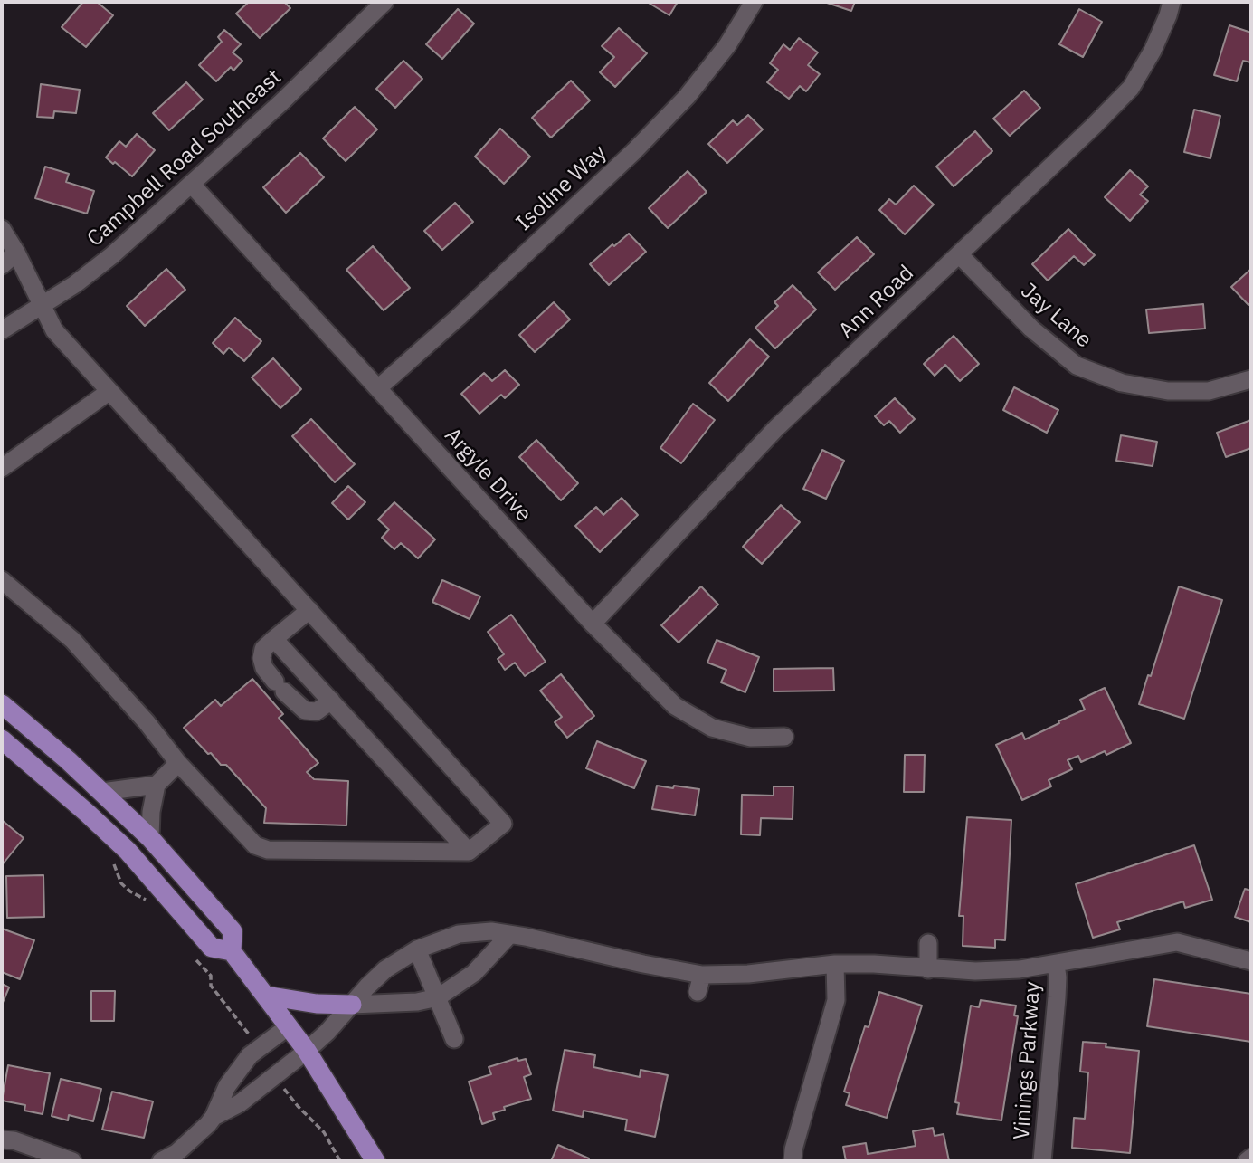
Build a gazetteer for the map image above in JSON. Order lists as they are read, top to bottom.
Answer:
{
  "streets": {
    "street": [
      "Campbell Road Southeast",
      "Isoline Way",
      "Ann Road",
      "Jay Lane",
      "Argyle Drive",
      "Vinings Parkway"
    ]
  },
  "crossings": [
    ["Campbell Road Southeast", "Argyle Drive"],
    ["Isoline Way", "Argyle Drive"],
    ["Ann Road", "Jay Lane"],
    ["Ann Road", "Argyle Drive"]
  ]
}
